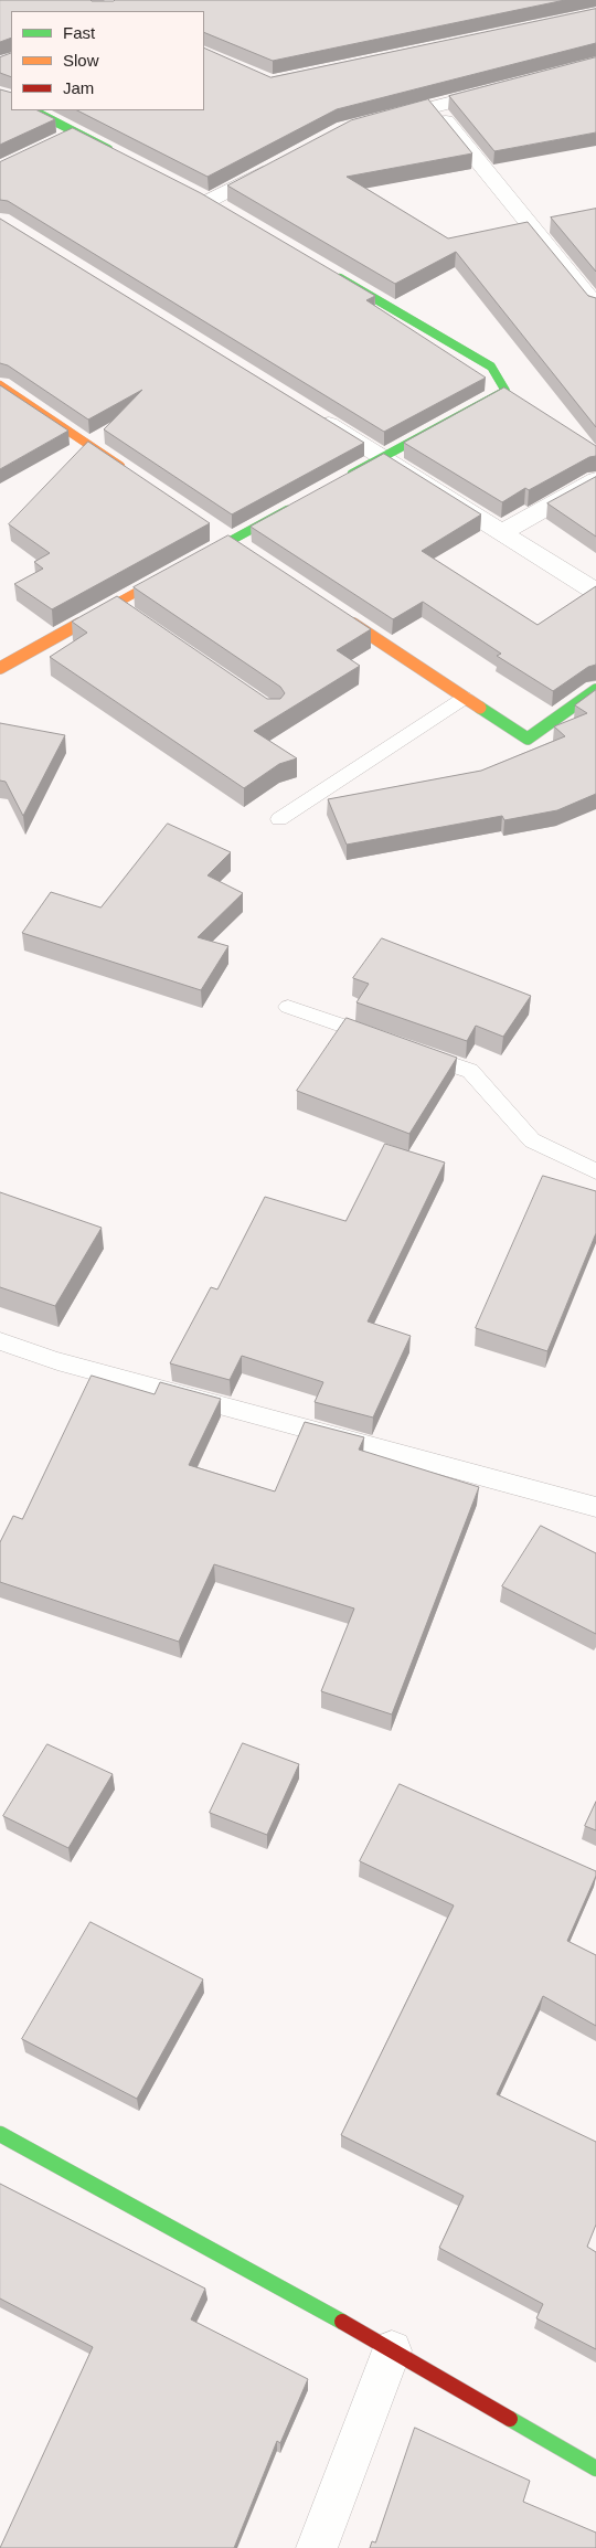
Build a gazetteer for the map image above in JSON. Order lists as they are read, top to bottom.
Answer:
{
  "legend": ["Fast", "Slow", "Jam"]
}
